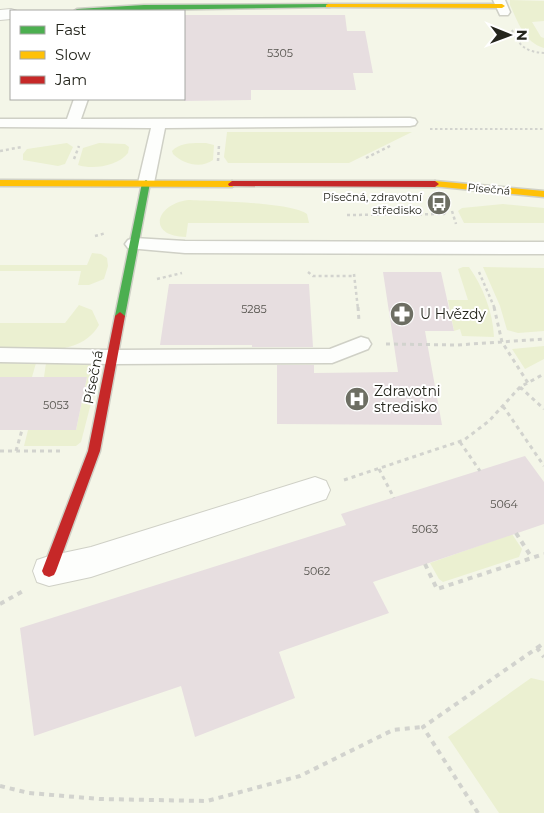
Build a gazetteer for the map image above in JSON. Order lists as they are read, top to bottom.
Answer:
{
  "streets": {
    "street": ["Písečná"]
  },
  "places": {
    "bus stop": ["Písečná, zdravotní středisko"],
    "pharmacy": ["U Hvězdy"],
    "hospital": ["Zdravotni stredisko"]
  },
  "house_numbers": [
    "5305",
    "5285",
    "5053",
    "5064",
    "5063",
    "5062"
  ],
  "legend": ["Fast", "Slow", "Jam"],
  "north": "right"
}
